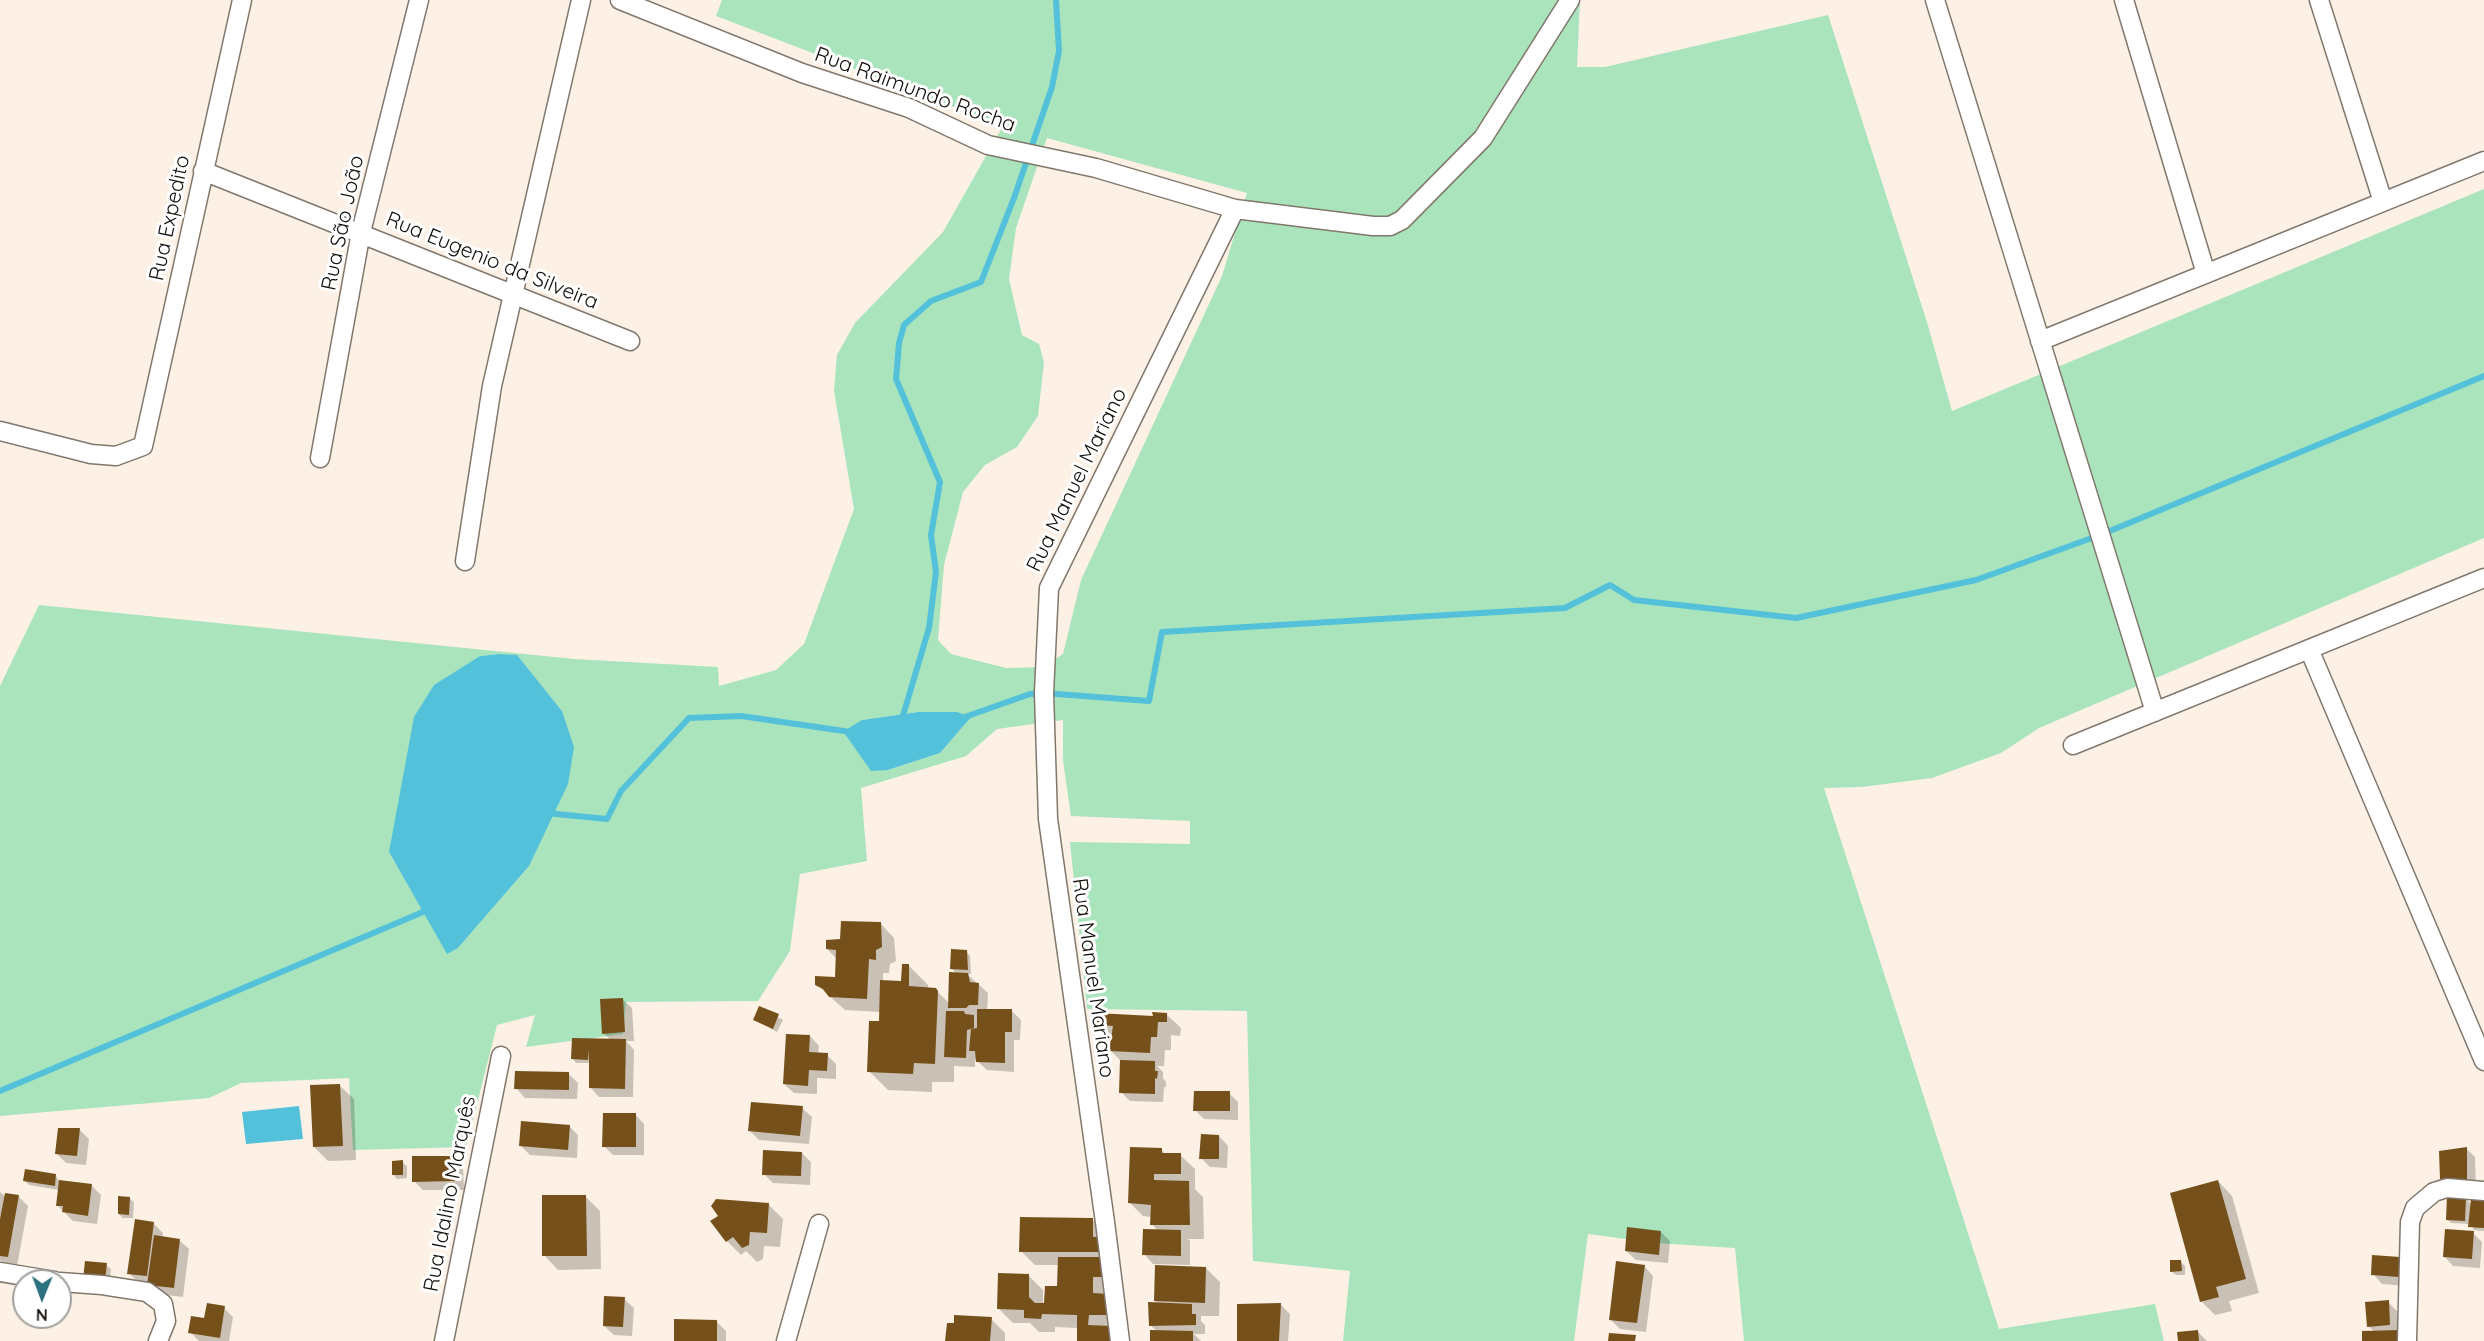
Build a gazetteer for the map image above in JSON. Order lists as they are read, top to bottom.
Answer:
{
  "streets": {
    "street": [
      "Rua Raimundo Rocha",
      "Rua Expedito",
      "Rua São João",
      "Rua Eugenio da Silveira",
      "Rua Manuel Mariano",
      "Rua Idalino Marquês"
    ]
  },
  "crossings": [
    ["Rua Raimundo Rocha", "Rua Manuel Mariano"],
    ["Rua Expedito", "Rua Eugenio da Silveira"],
    ["Rua São João", "Rua Eugenio da Silveira"]
  ],
  "north": "bottom"
}
